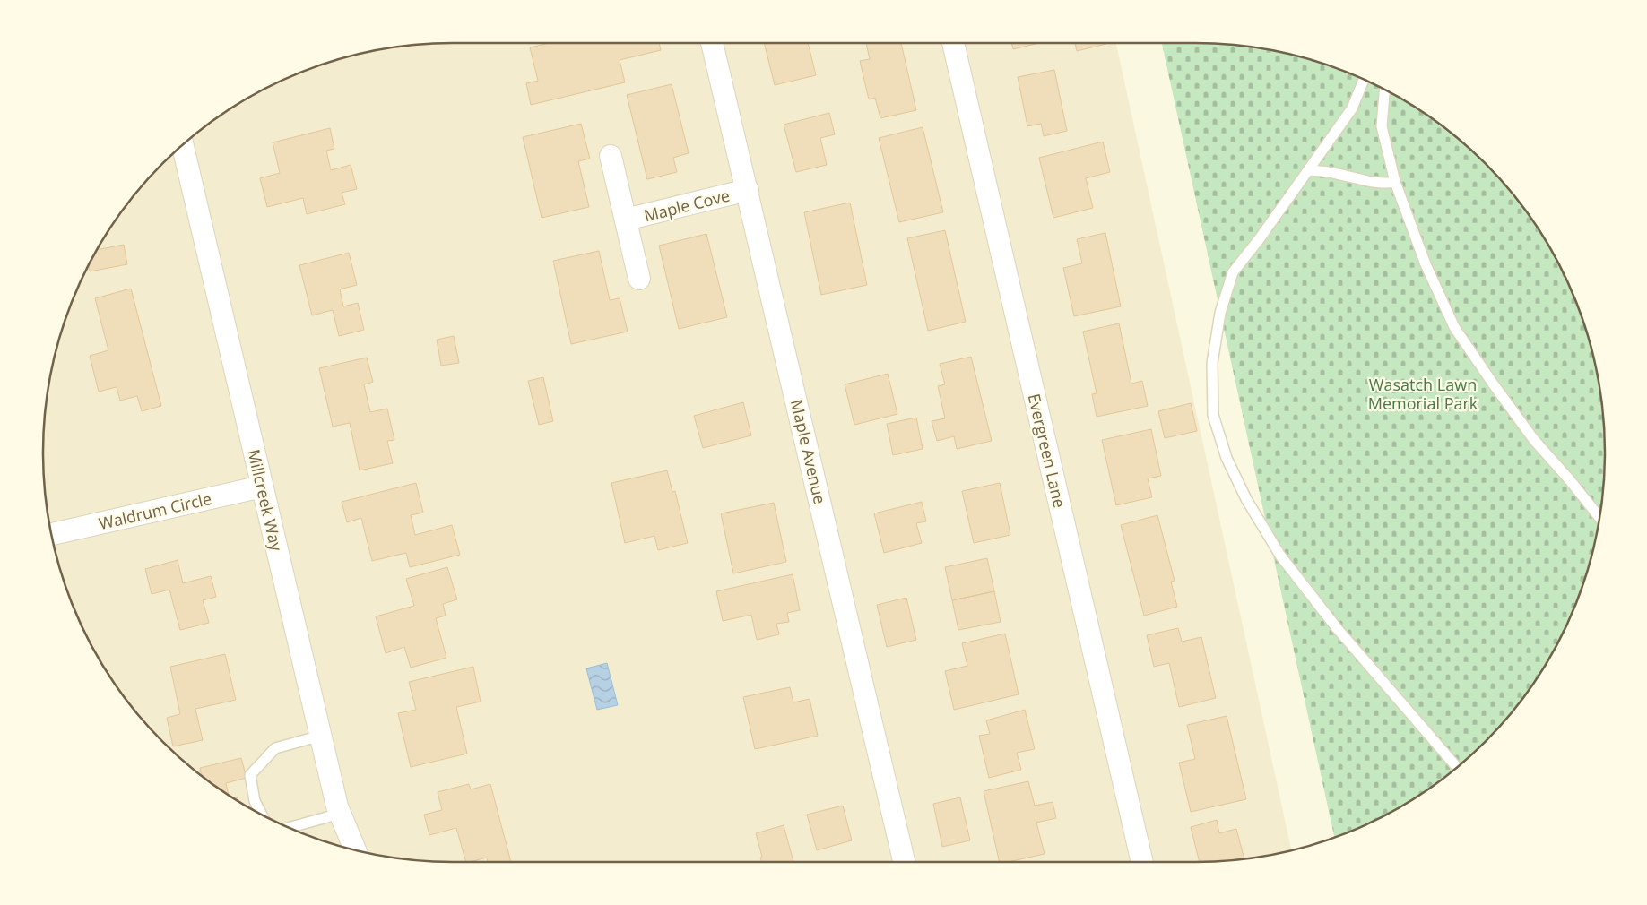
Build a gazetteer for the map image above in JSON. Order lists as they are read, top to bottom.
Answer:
{
  "streets": {
    "street": [
      "Maple Cove",
      "Evergreen Lane",
      "Maple Avenue",
      "Millcreek Way",
      "Waldrum Circle"
    ]
  },
  "crossings": [
    ["Maple Cove", "Maple Avenue"],
    ["Millcreek Way", "Waldrum Circle"]
  ],
  "parks": ["Wasatch Lawn Memorial Park"]
}
